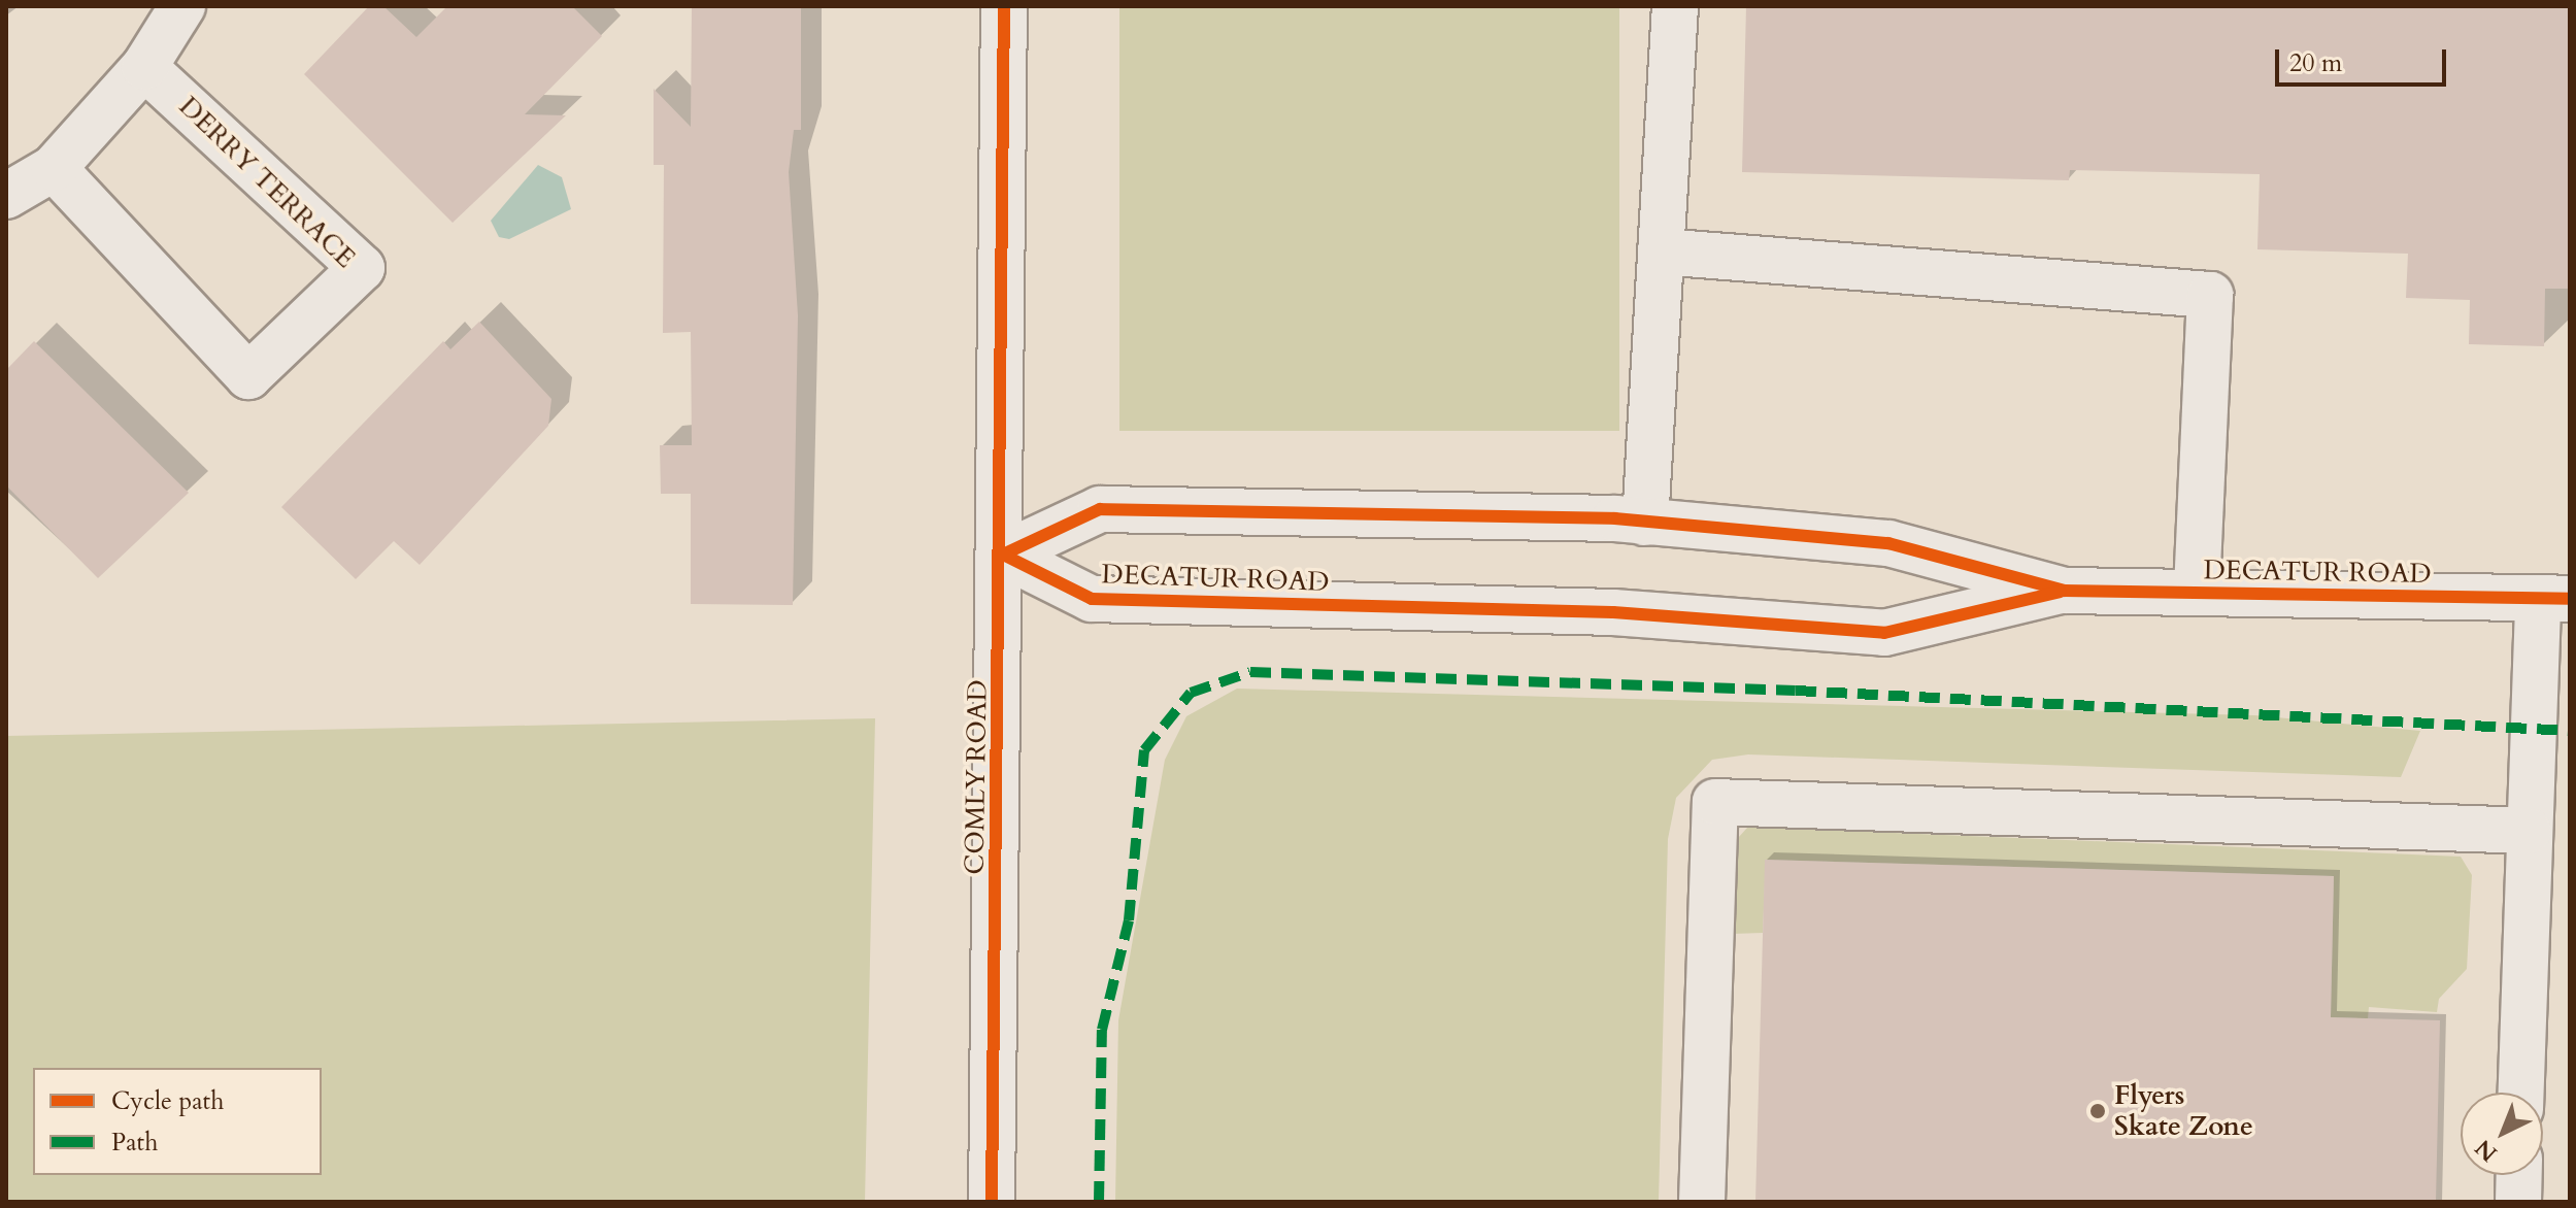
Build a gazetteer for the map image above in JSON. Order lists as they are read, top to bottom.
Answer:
{
  "streets": {
    "street": ["DERRY TERRACE", "DECATUR ROAD", "COMLY ROAD"]
  },
  "crossings": [
    ["DECATUR ROAD", "COMLY ROAD"]
  ],
  "places": ["Flyers Skate Zone"],
  "legend": ["Cycle path", "Path"],
  "scale_bar": "20 m",
  "north": "bottom left"
}
